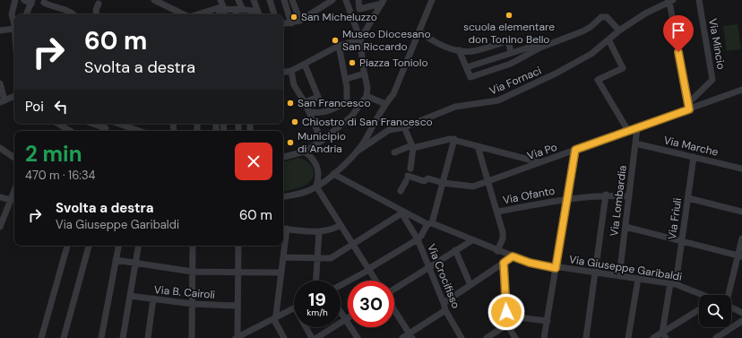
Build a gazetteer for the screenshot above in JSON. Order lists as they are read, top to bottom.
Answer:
{
  "streets": {
    "street": [
      "Via Mincio",
      "Via Fornaci",
      "Via Marche",
      "Via Po",
      "Via Ofanto",
      "Via Lombardia",
      "Via Friuli",
      "Via Giuseppe Garibaldi",
      "Via Crocifisso",
      "Via B. Cairoli"
    ]
  },
  "crossings": [
    ["Via Marche", "Via Lombardia"],
    ["Via Marche", "Via Friuli"],
    ["Via Po", "Via Lombardia"],
    ["Via Ofanto", "Via Lombardia"],
    ["Via Lombardia", "Via Giuseppe Garibaldi"],
    ["Via Friuli", "Via Giuseppe Garibaldi"],
    ["Via Giuseppe Garibaldi", "Via Crocifisso"]
  ],
  "places": [
    "scuola elementare don Tonino Bello",
    "San Micheluzzo",
    "Museo Diocesano San Riccardo",
    "Piazza Toniolo",
    "San Francesco",
    "Chiostro di San Francesco",
    "Municipio di Andria"
  ],
  "page": {
    "turn": ["60 m", "Svolta a destra"],
    "then": "Poi",
    "heading": ["2 min", "470 m · 16:34"],
    "list": [
      {
        "name": "Svolta a destra",
        "note": "Via Giuseppe Garibaldi",
        "value": "60 m"
      }
    ],
    "speed": "19 km/h",
    "limit": "30"
  }
}
